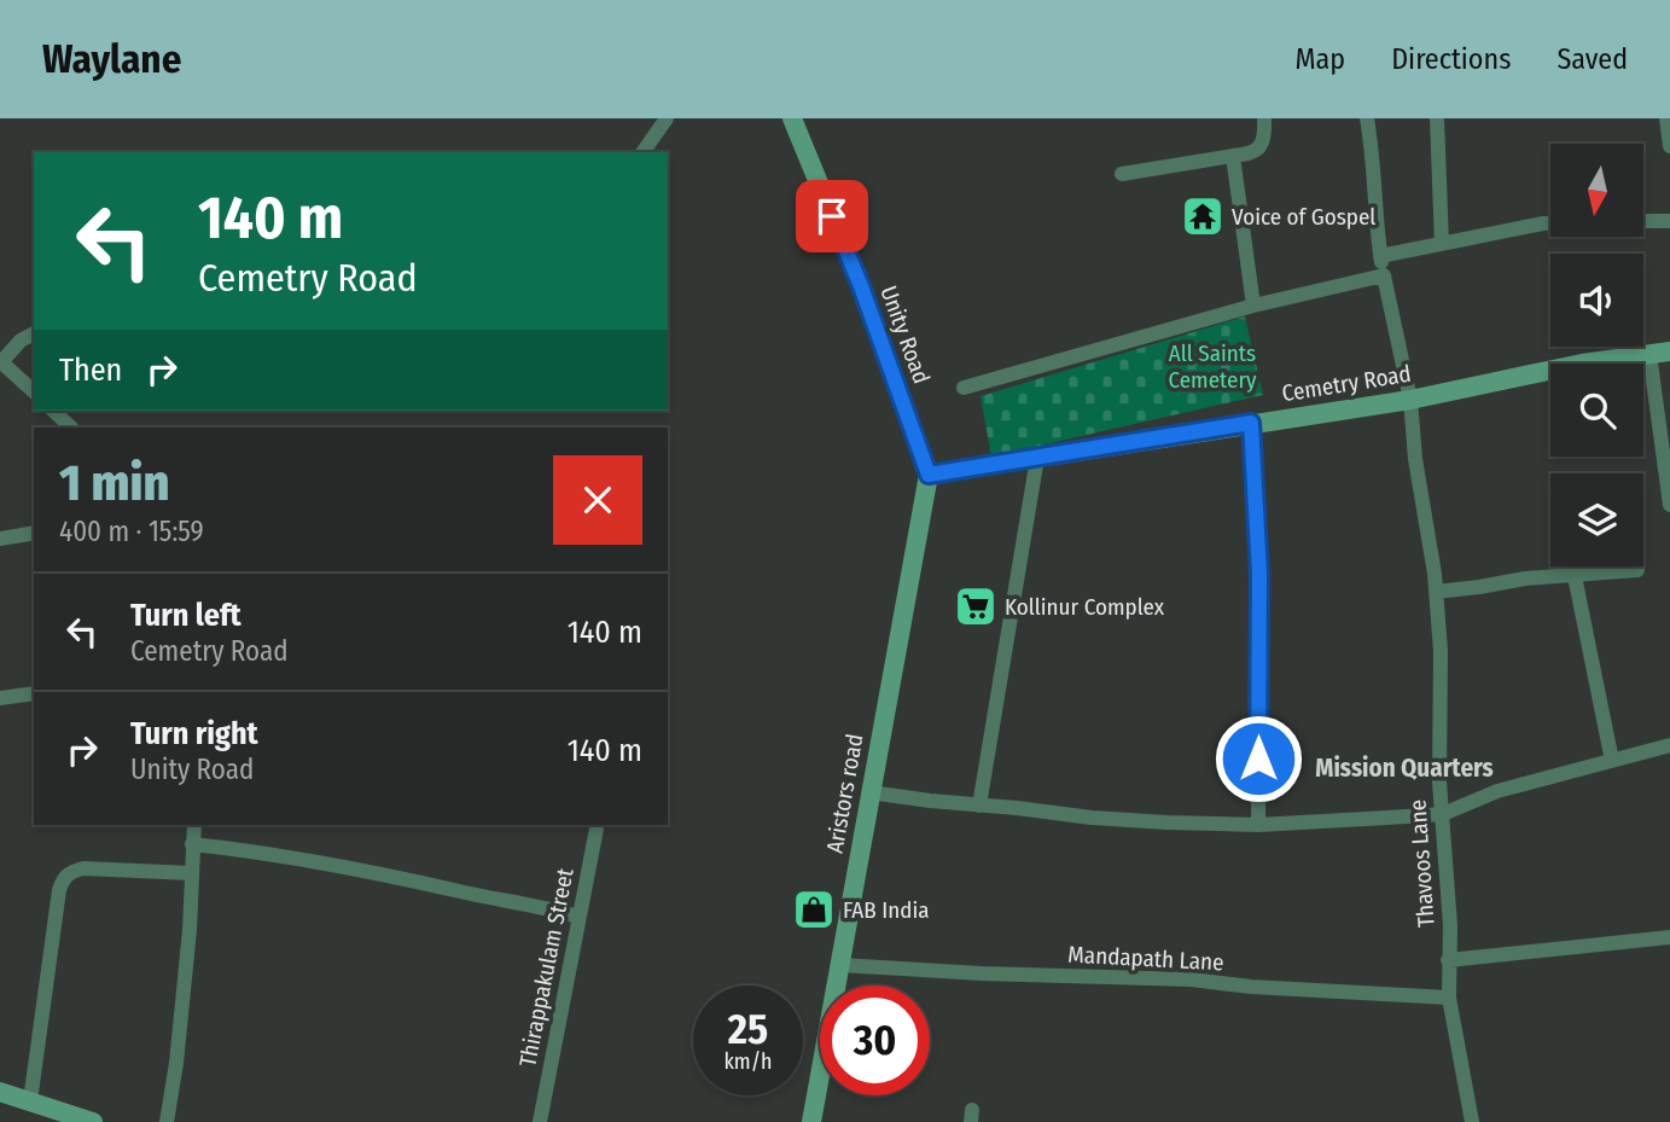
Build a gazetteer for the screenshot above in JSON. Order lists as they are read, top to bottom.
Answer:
{
  "streets": {
    "street": [
      "Unity Road",
      "Cemetry Road",
      "Aristors road",
      "Thavoos Lane",
      "Mandapath Lane",
      "Thirappakulam Street"
    ]
  },
  "crossings": [
    ["Unity Road", "Cemetry Road"],
    ["Unity Road", "Aristors road"],
    ["Cemetry Road", "Aristors road"],
    ["Cemetry Road", "Thavoos Lane"],
    ["Aristors road", "Mandapath Lane"],
    ["Thavoos Lane", "Mandapath Lane"]
  ],
  "districts": ["Mission Quarters"],
  "parks": ["All Saints Cemetery"],
  "places": {
    "temple": ["Voice of Gospel"],
    "supermarket": ["Kollinur Complex"],
    "shop": ["FAB India"]
  },
  "north": "bottom",
  "page": {
    "header": "Waylane",
    "nav": ["Map", "Directions", "Saved"],
    "turn": ["140 m", "Cemetry Road"],
    "then": "Then",
    "heading": ["1 min", "400 m · 15:59"],
    "list": [
      {
        "name": "Turn left",
        "note": "Cemetry Road",
        "value": "140 m"
      },
      {
        "name": "Turn right",
        "note": "Unity Road",
        "value": "140 m"
      }
    ],
    "speed": "25 km/h",
    "limit": "30"
  }
}
